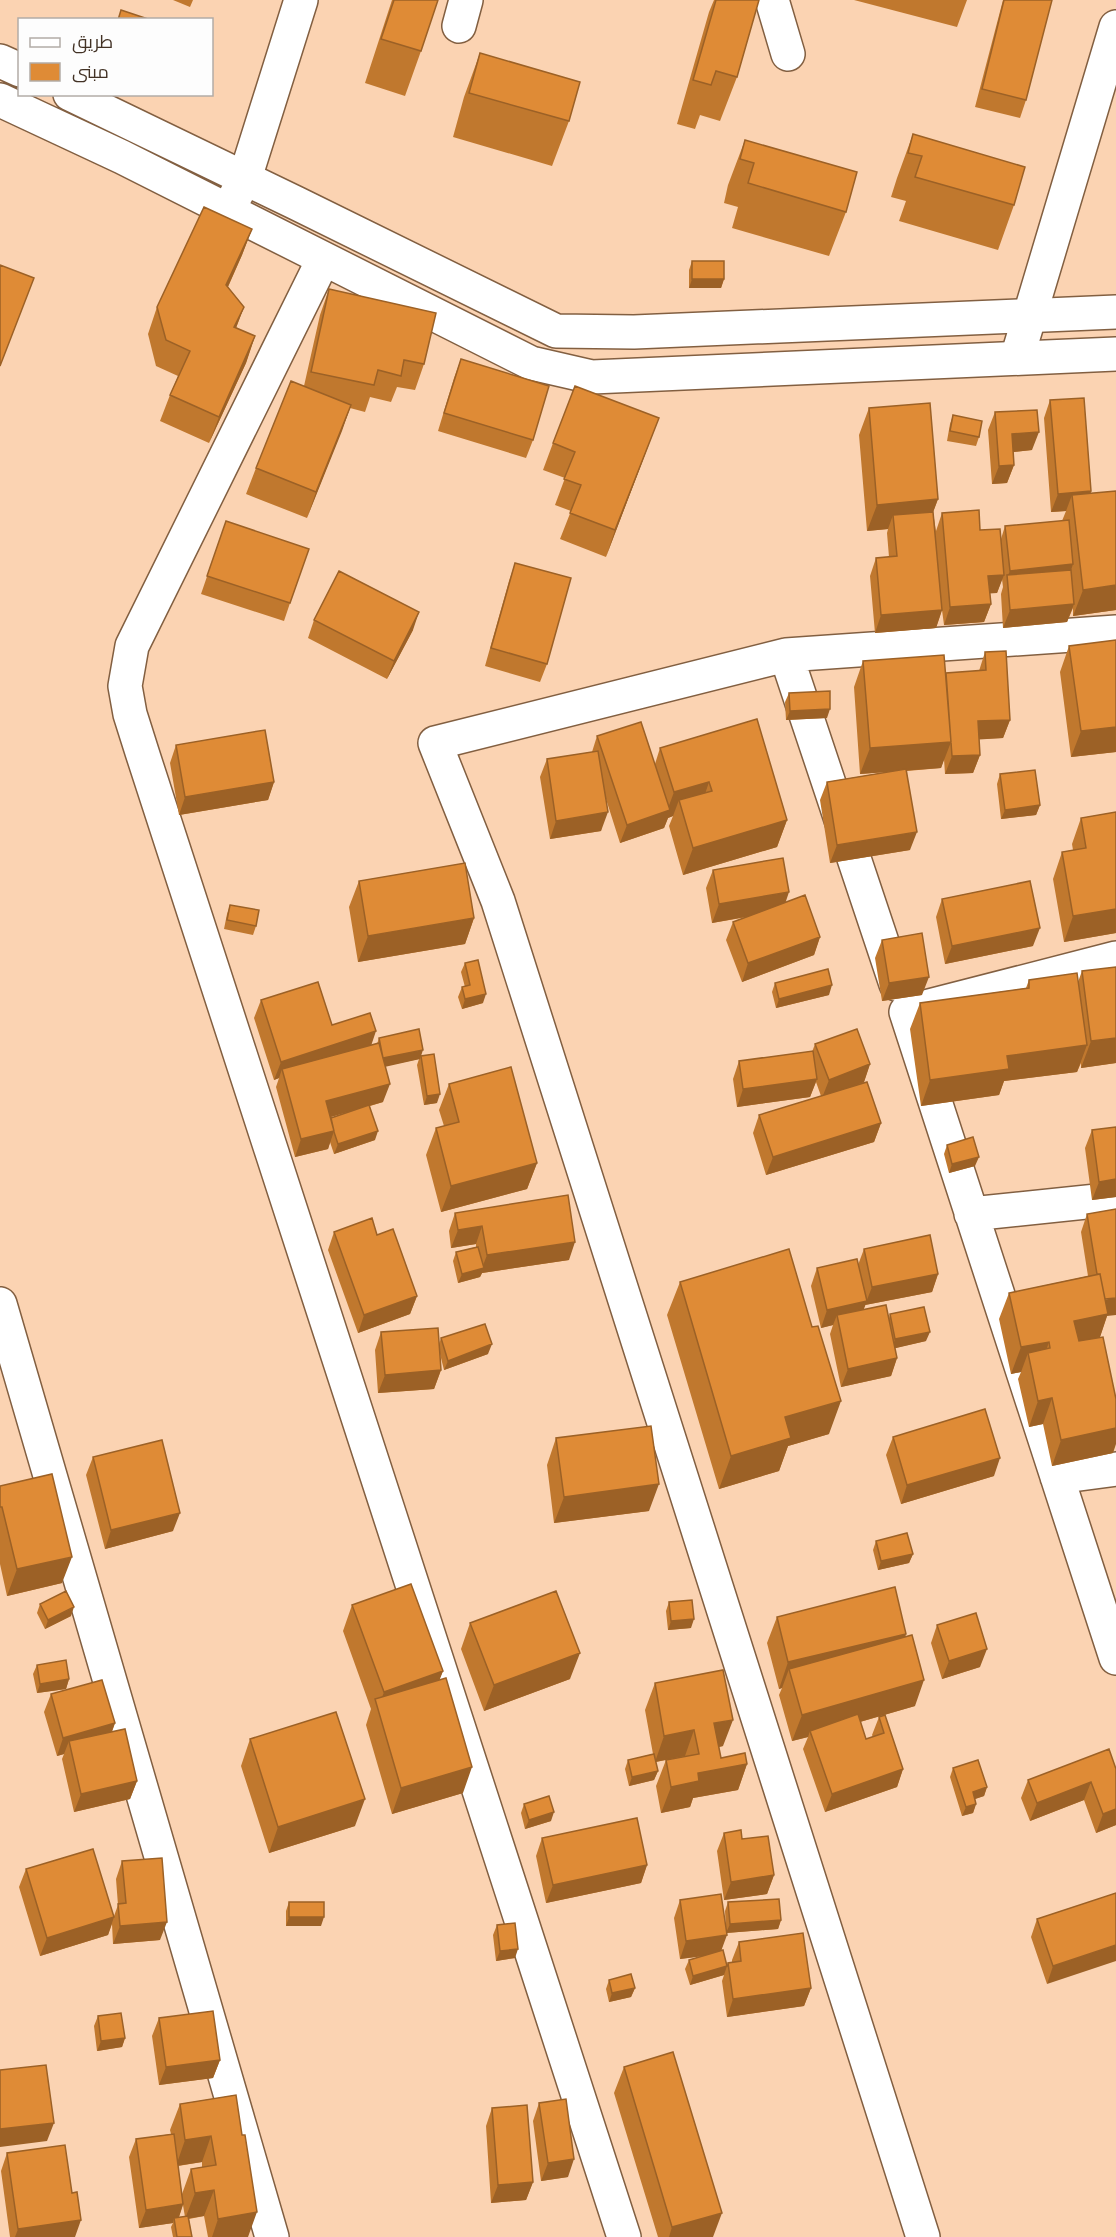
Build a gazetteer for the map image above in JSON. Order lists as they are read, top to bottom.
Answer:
{
  "legend": ["طريق", "مبنى"]
}
